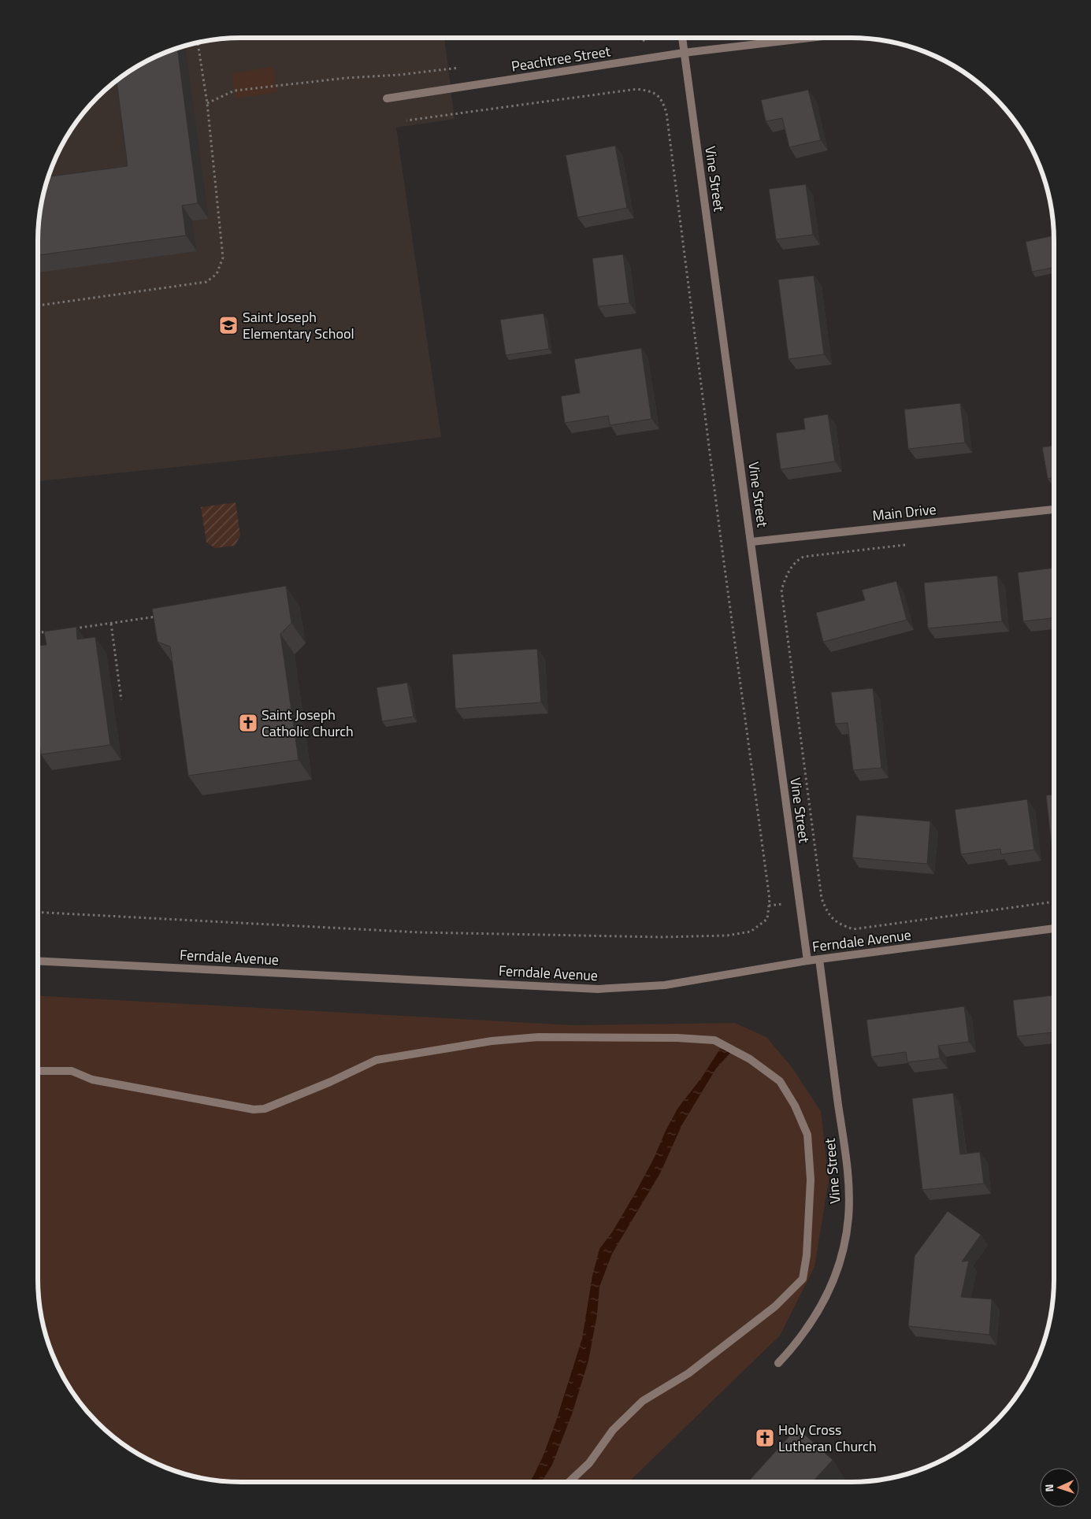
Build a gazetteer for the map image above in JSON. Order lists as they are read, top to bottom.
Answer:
{
  "streets": {
    "street": [
      "Peachtree Street",
      "Vine Street",
      "Main Drive",
      "Ferndale Avenue"
    ]
  },
  "crossings": [
    ["Peachtree Street", "Vine Street"],
    ["Vine Street", "Main Drive"],
    ["Vine Street", "Ferndale Avenue"]
  ],
  "places": {
    "school or university": ["Saint Joseph Elementary School"],
    "church": ["Saint Joseph Catholic Church", "Holy Cross Lutheran Church"]
  },
  "north": "left"
}
